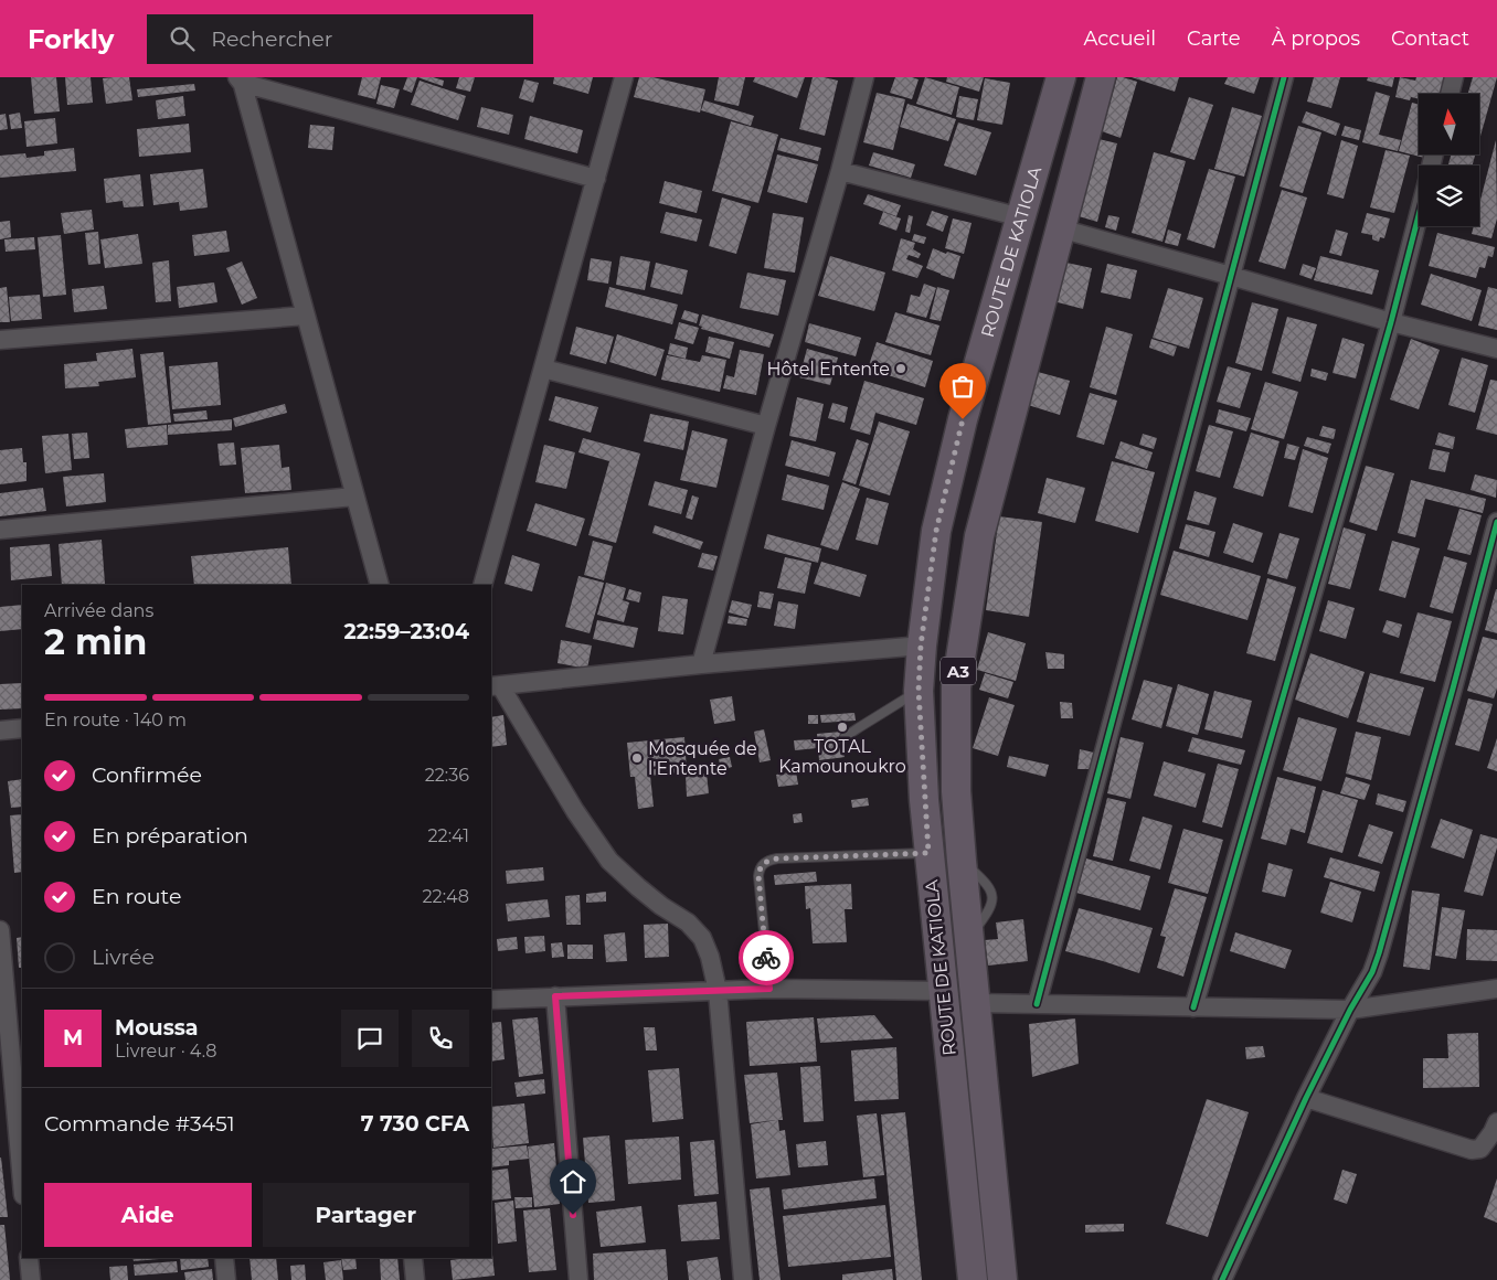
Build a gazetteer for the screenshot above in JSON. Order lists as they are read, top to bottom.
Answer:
{
  "streets": {
    "highway": ["ROUTE DE KATIOLA", "A3"]
  },
  "places": ["Hôtel Entente", "TOTAL Kamounoukro", "Mosquée de l'Entente"],
  "north": "top",
  "page": {
    "header": "Forkly",
    "search": "Rechercher",
    "nav": [
      "Accueil",
      "Carte",
      "À propos",
      "Contact"
    ],
    "heading": ["2 min", "Arrivée dans", "22:59–23:04"],
    "panel": [
      "Moussa",
      "Livreur · 4.8",
      "Commande #3451",
      "7 730 CFA"
    ],
    "bar": "En route · 140 m",
    "list": [
      ["Confirmée", "22:36"],
      ["En préparation", "22:41"],
      ["En route", "22:48"],
      "Livrée"
    ],
    "round": "M",
    "buttons": ["Aide", "Partager"]
  }
}
